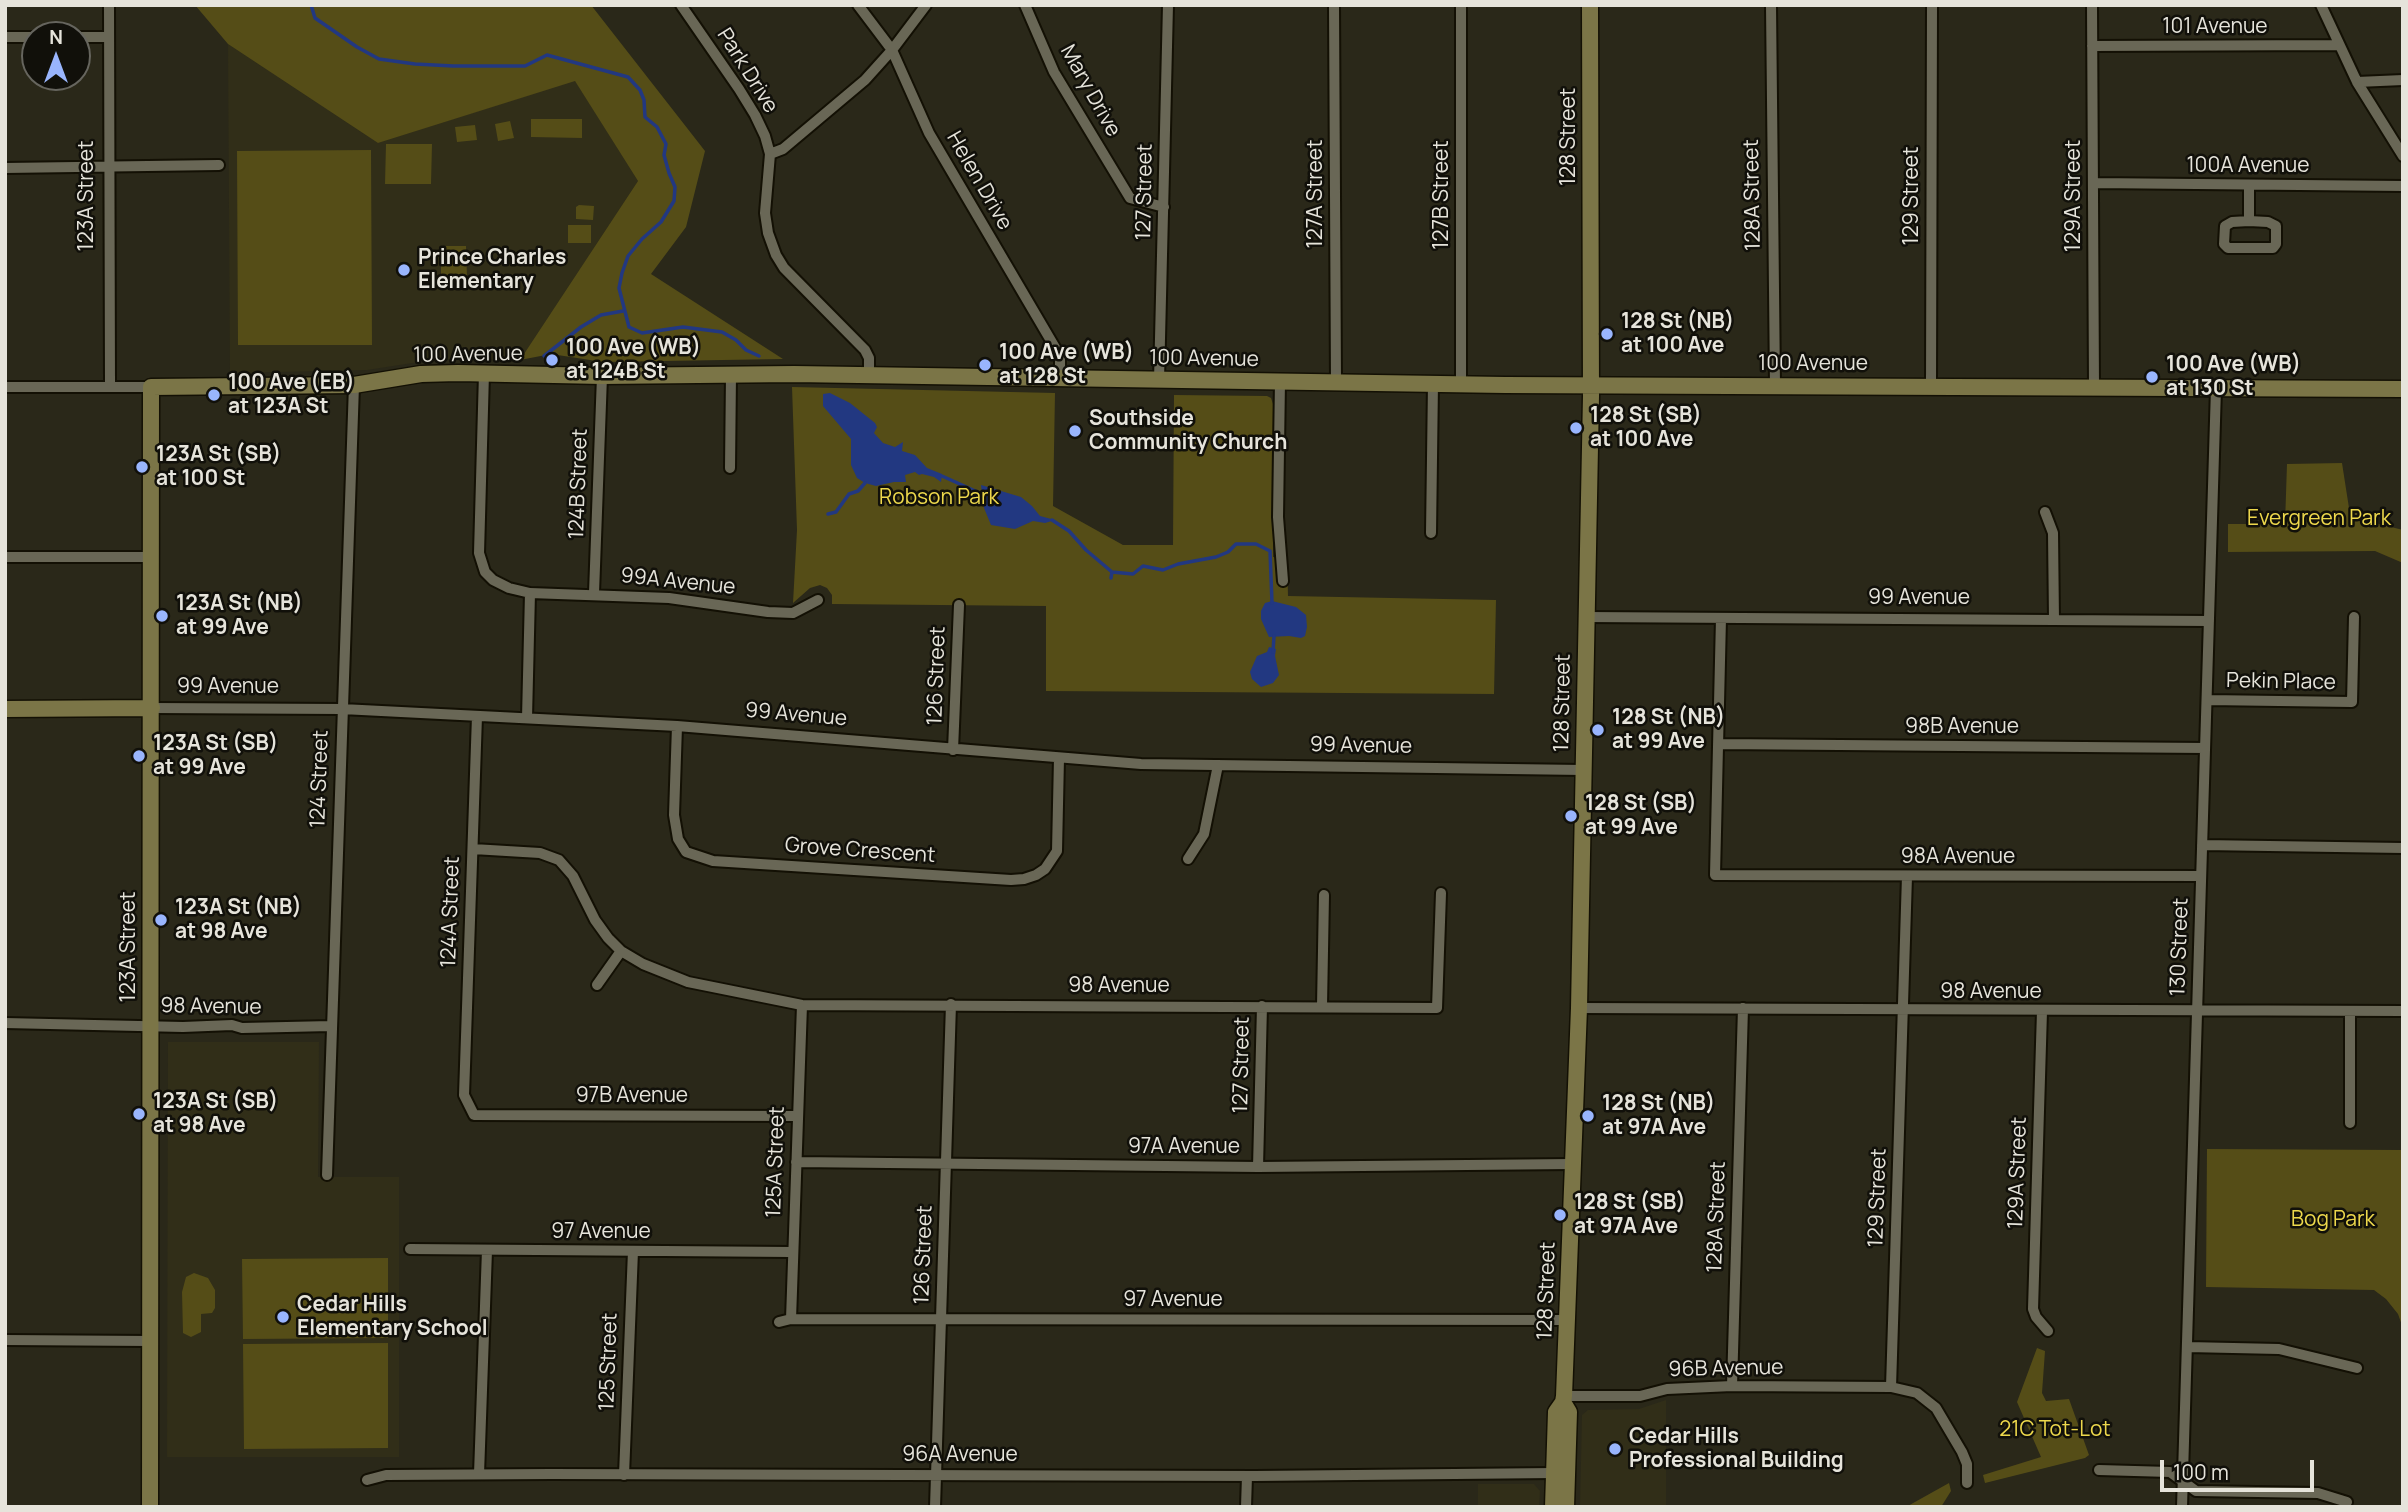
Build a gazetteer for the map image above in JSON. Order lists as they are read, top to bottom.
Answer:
{
  "streets": {
    "street": [
      "101 Avenue",
      "Park Drive",
      "Mary Drive",
      "128 Street",
      "100A Avenue",
      "Helen Drive",
      "127 Street",
      "127A Street",
      "127B Street",
      "128A Street",
      "123A Street",
      "129 Street",
      "129A Street",
      "100 Avenue",
      "124B Street",
      "99A Avenue",
      "99 Avenue",
      "126 Street",
      "Pekin Place",
      "98B Avenue",
      "124 Street",
      "Grove Crescent",
      "98A Avenue",
      "124A Street",
      "130 Street",
      "98 Avenue",
      "97B Avenue",
      "97A Avenue",
      "125A Street",
      "97 Avenue",
      "125 Street",
      "96B Avenue",
      "96A Avenue"
    ]
  },
  "crossings": [
    ["101 Avenue", "129A Street"],
    ["Park Drive", "100 Avenue"],
    ["Mary Drive", "127 Street"],
    ["128 Street", "100 Avenue"],
    ["128 Street", "99 Avenue"],
    ["128 Street", "98 Avenue"],
    ["128 Street", "97A Avenue"],
    ["128 Street", "97 Avenue"],
    ["128 Street", "96B Avenue"],
    ["128 Street", "96A Avenue"],
    ["100A Avenue", "129A Street"],
    ["Helen Drive", "100 Avenue"],
    ["127 Street", "100 Avenue"],
    ["127 Street", "98 Avenue"],
    ["127 Street", "97A Avenue"],
    ["127A Street", "100 Avenue"],
    ["127B Street", "100 Avenue"],
    ["128A Street", "100 Avenue"],
    ["128A Street", "98 Avenue"],
    ["128A Street", "96B Avenue"],
    ["123A Street", "100 Avenue"],
    ["123A Street", "99 Avenue"],
    ["123A Street", "98 Avenue"],
    ["129 Street", "100 Avenue"],
    ["129 Street", "98A Avenue"],
    ["129 Street", "98 Avenue"],
    ["129 Street", "96B Avenue"],
    ["129A Street", "100 Avenue"],
    ["129A Street", "98 Avenue"],
    ["100 Avenue", "124B Street"],
    ["100 Avenue", "124 Street"],
    ["100 Avenue", "130 Street"],
    ["124B Street", "99A Avenue"],
    ["99 Avenue", "126 Street"],
    ["99 Avenue", "124 Street"],
    ["99 Avenue", "Grove Crescent"],
    ["99 Avenue", "124A Street"],
    ["99 Avenue", "130 Street"],
    ["126 Street", "98 Avenue"],
    ["126 Street", "97A Avenue"],
    ["126 Street", "97 Avenue"],
    ["126 Street", "96A Avenue"],
    ["Pekin Place", "130 Street"],
    ["98B Avenue", "98A Avenue"],
    ["98B Avenue", "130 Street"],
    ["124 Street", "98 Avenue"],
    ["98A Avenue", "130 Street"],
    ["124A Street", "97B Avenue"],
    ["130 Street", "98 Avenue"],
    ["98 Avenue", "125A Street"],
    ["97B Avenue", "125A Street"],
    ["97A Avenue", "125A Street"],
    ["125A Street", "97 Avenue"],
    ["97 Avenue", "125 Street"],
    ["125 Street", "96A Avenue"]
  ],
  "parks": [
    "Robson Park",
    "Evergreen Park",
    "Bog Park",
    "21C Tot-Lot"
  ],
  "places": [
    "Prince Charles Elementary",
    "128 St (NB) at 100 Ave",
    "100 Ave (WB) at 124B St",
    "100 Ave (WB) at 128 St",
    "100 Ave (WB) at 130 St",
    "100 Ave (EB) at 123A St",
    "128 St (SB) at 100 Ave",
    "Southside Community Church",
    "123A St (SB) at 100 St",
    "123A St (NB) at 99 Ave",
    "128 St (NB) at 99 Ave",
    "123A St (SB) at 99 Ave",
    "128 St (SB) at 99 Ave",
    "123A St (NB) at 98 Ave",
    "123A St (SB) at 98 Ave",
    "128 St (NB) at 97A Ave",
    "128 St (SB) at 97A Ave",
    "Cedar Hills Elementary School",
    "Cedar Hills Professional Building"
  ],
  "scale_bar": "100 m",
  "north": "top"
}
